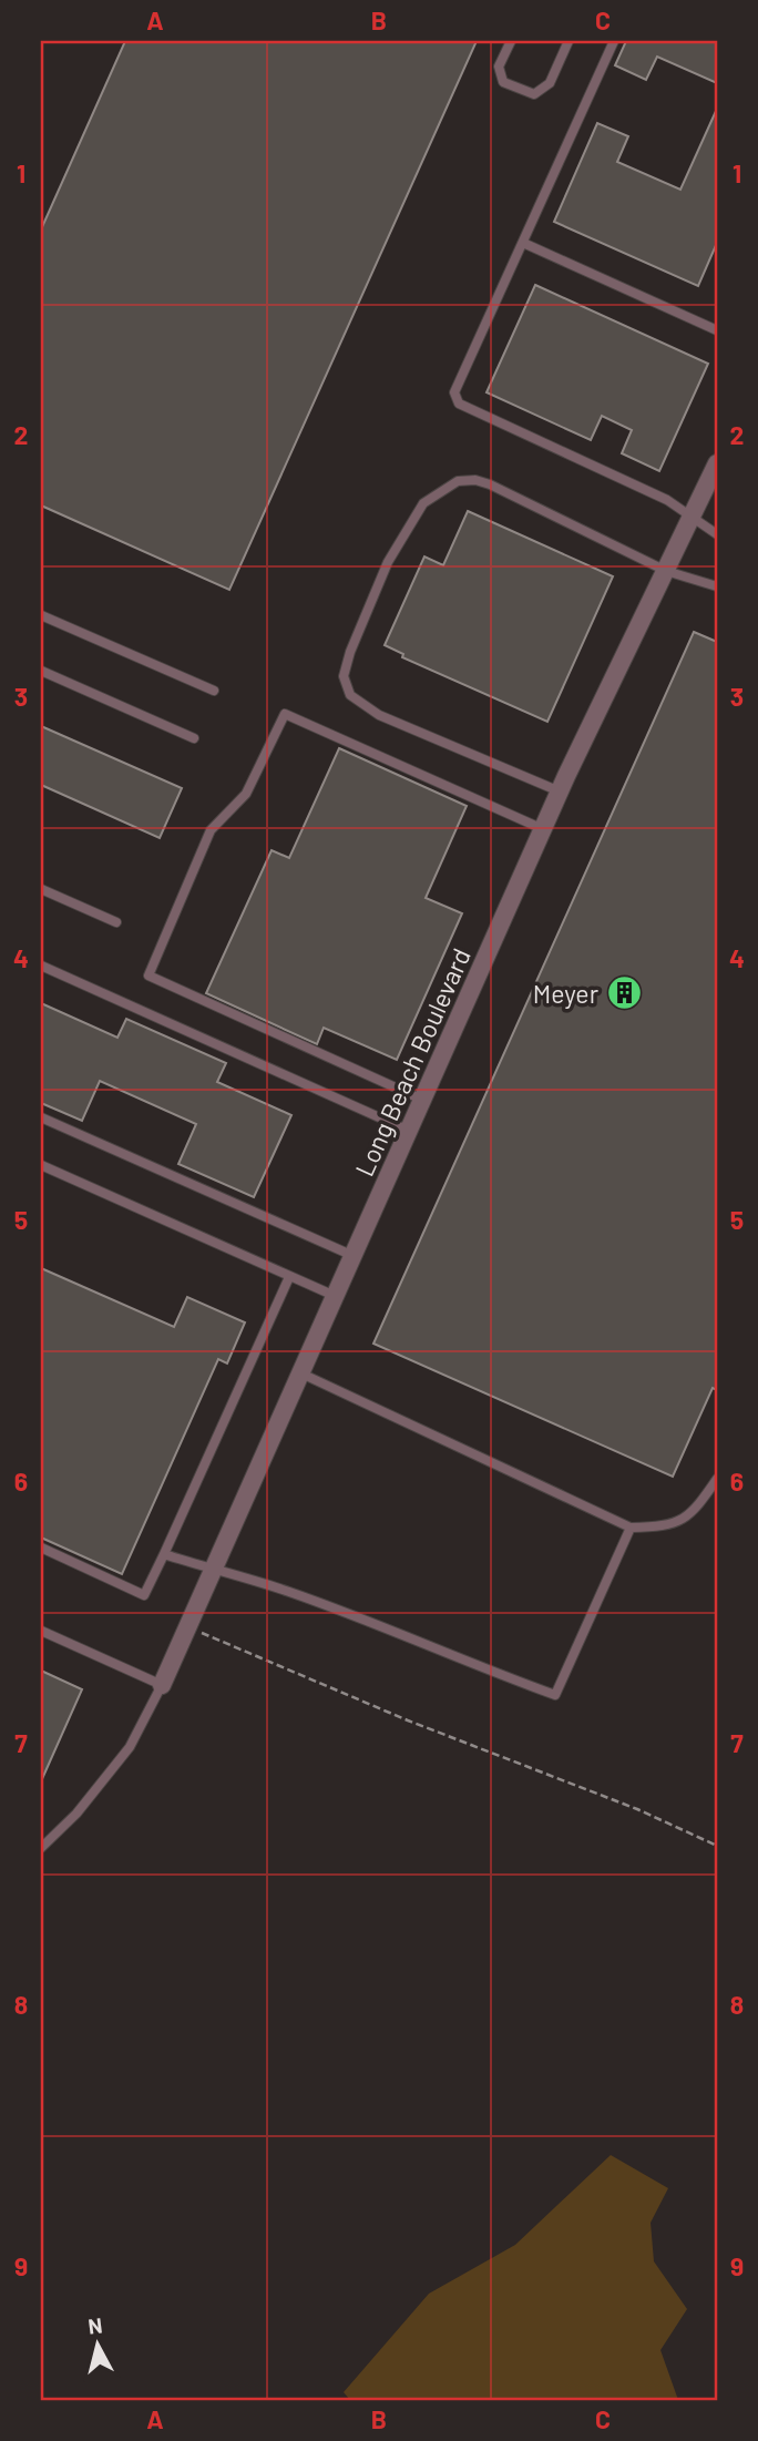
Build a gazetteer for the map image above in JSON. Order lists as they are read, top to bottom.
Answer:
{
  "streets": {
    "street": ["Long Beach Boulevard"]
  },
  "places": {
    "building": ["Meyer"]
  },
  "north": "top",
  "grid": {
    "columns": ["A", "B", "C"],
    "rows": [
      "1",
      "2",
      "3",
      "4",
      "5",
      "6",
      "7",
      "8",
      "9"
    ]
  }
}
